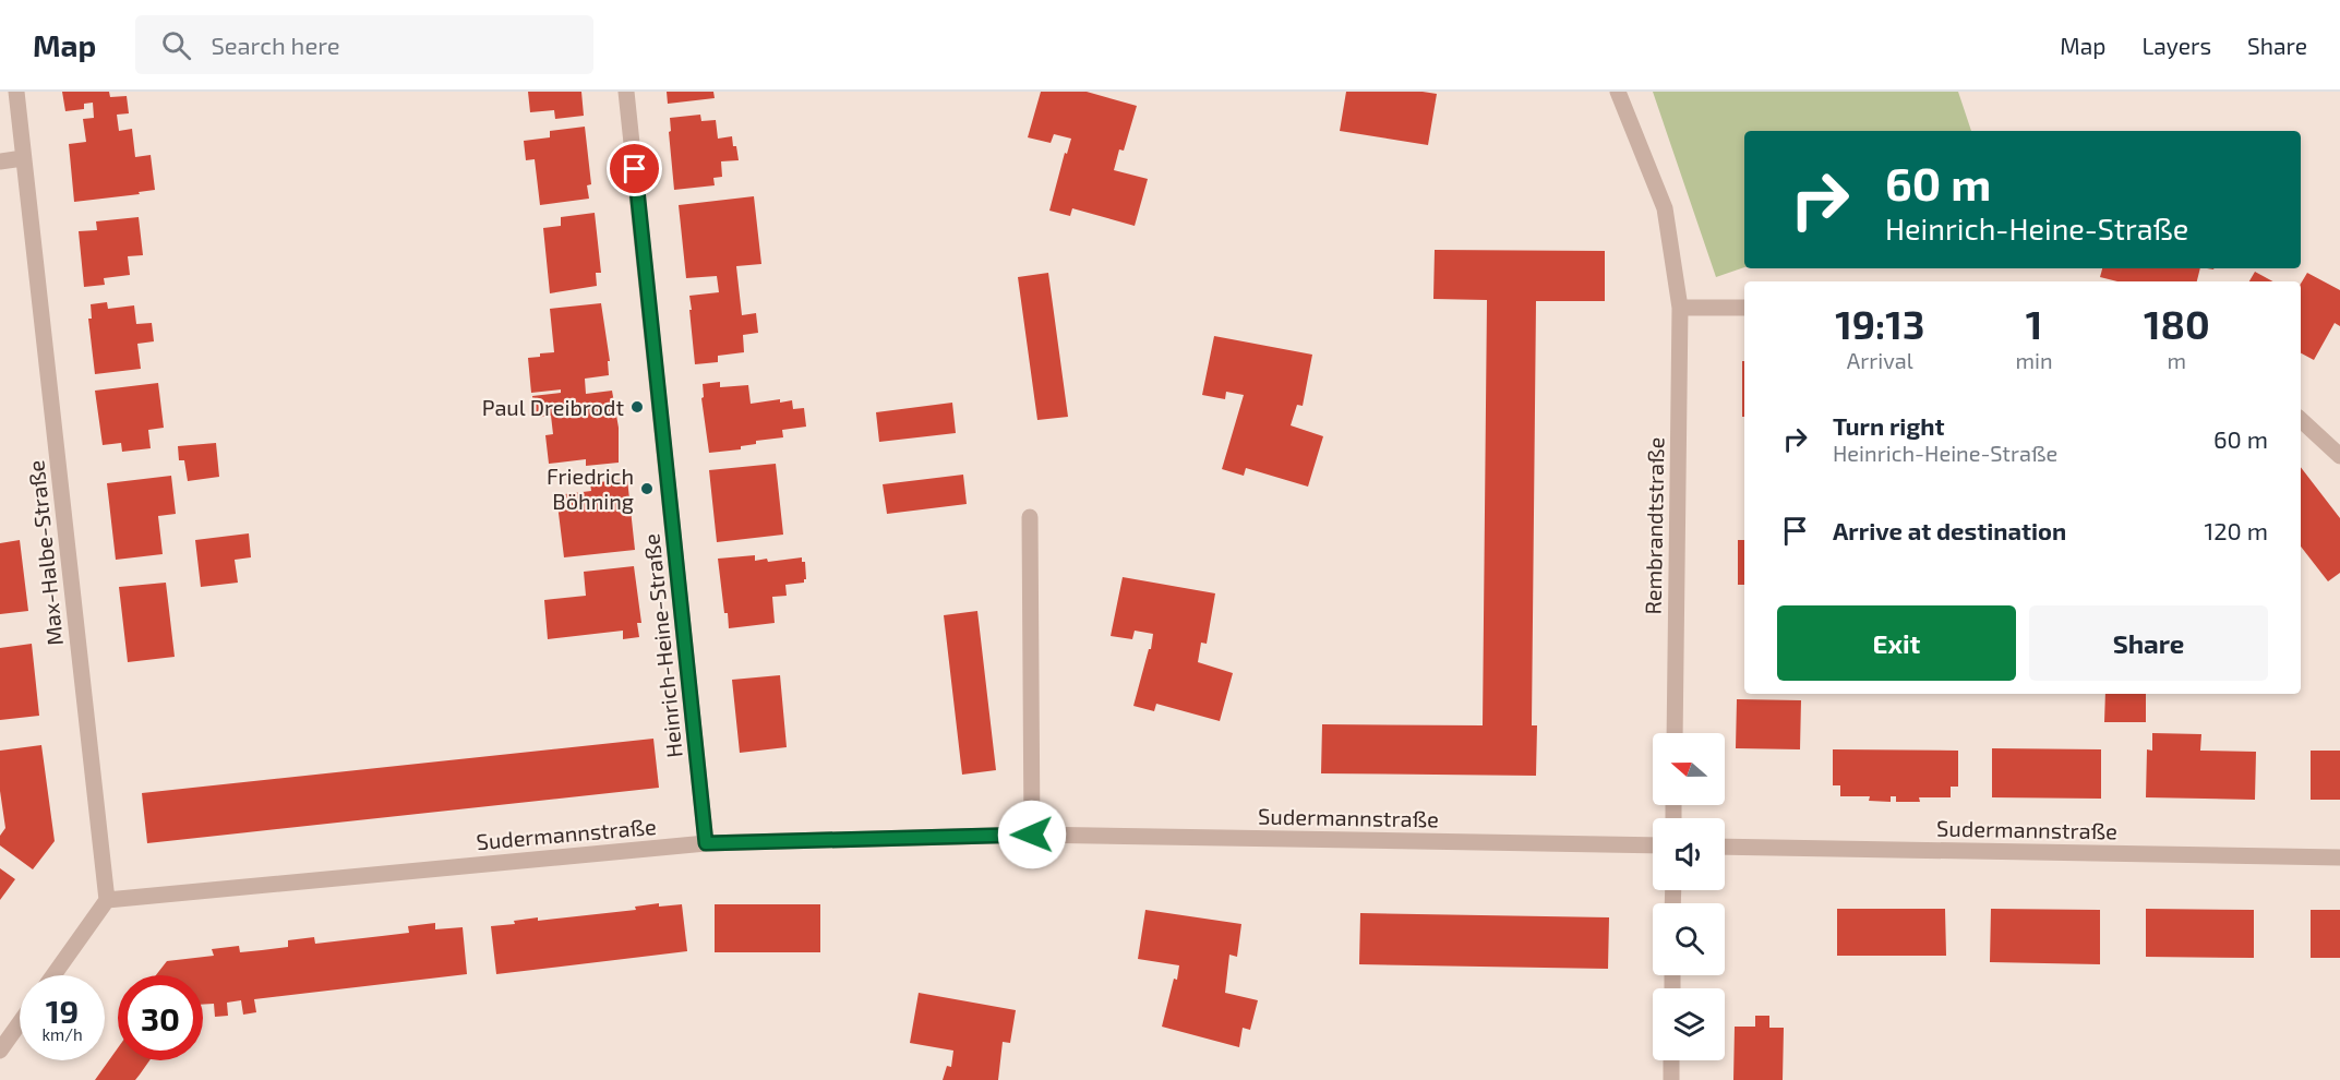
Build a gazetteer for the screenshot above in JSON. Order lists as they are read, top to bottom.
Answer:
{
  "streets": {
    "street": [
      "Rembrandtstraße",
      "Max-Halbe-Straße",
      "Heinrich-Heine-Straße",
      "Sudermannstraße"
    ]
  },
  "crossings": [
    ["Max-Halbe-Straße", "Sudermannstraße"],
    ["Heinrich-Heine-Straße", "Sudermannstraße"]
  ],
  "places": ["Paul Dreibrodt", "Friedrich Böhning"],
  "north": "left",
  "page": {
    "header": "Map",
    "search": "Search here",
    "nav": ["Map", "Layers", "Share"],
    "turn": ["60 m", "Heinrich-Heine-Straße"],
    "eta": [
      "19:13",
      "Arrival",
      "1",
      "min",
      "180",
      "m"
    ],
    "list": [
      {
        "name": "Turn right",
        "note": "Heinrich-Heine-Straße",
        "value": "60 m"
      },
      {
        "name": "Arrive at destination",
        "value": "120 m"
      }
    ],
    "buttons": ["Exit", "Share"],
    "speed": "19 km/h",
    "limit": "30"
  }
}
